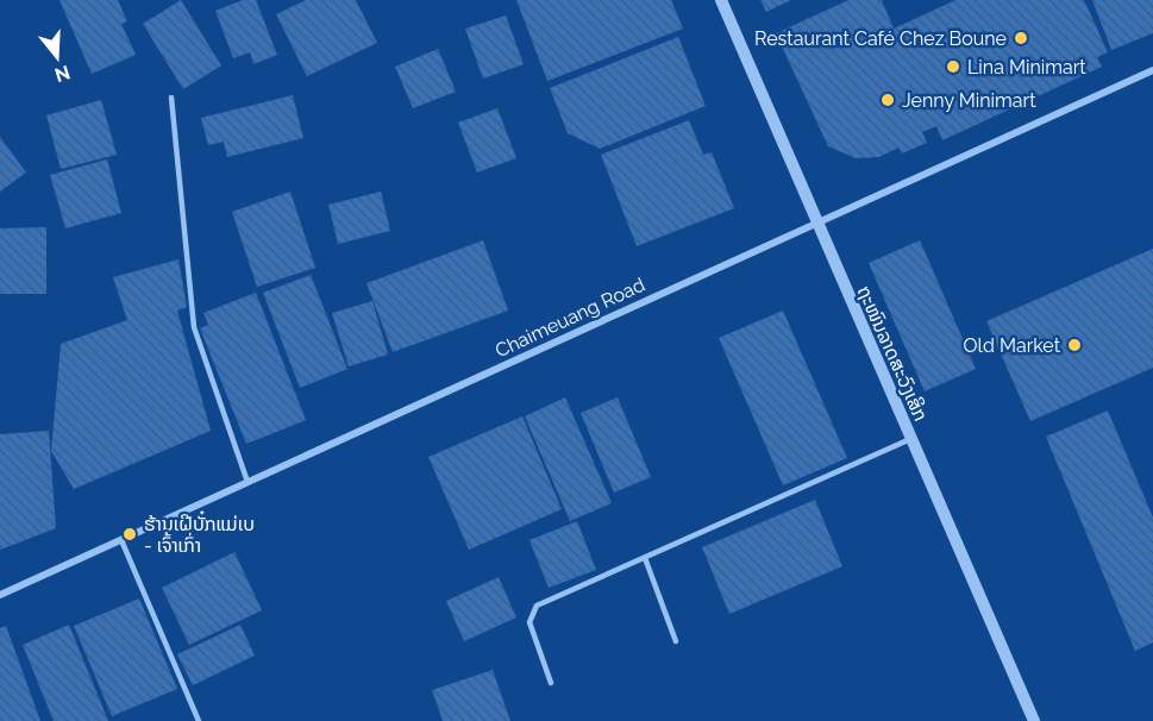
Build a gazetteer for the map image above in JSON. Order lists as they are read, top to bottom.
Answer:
{
  "streets": {
    "street": ["Chaimeuang Road", "ຖະໜົນລາດສະວົງເສິກ"]
  },
  "crossings": [
    ["Chaimeuang Road", "ຖະໜົນລາດສະວົງເສິກ"]
  ],
  "places": [
    "Restaurant Café Chez Boune",
    "Lina Minimart",
    "Jenny Minimart",
    "Old Market",
    "ຮ້ານເຝີບັ໋ກແມ່ເບ - ເຈົ້າເກົ່າ"
  ],
  "north": "bottom"
}
